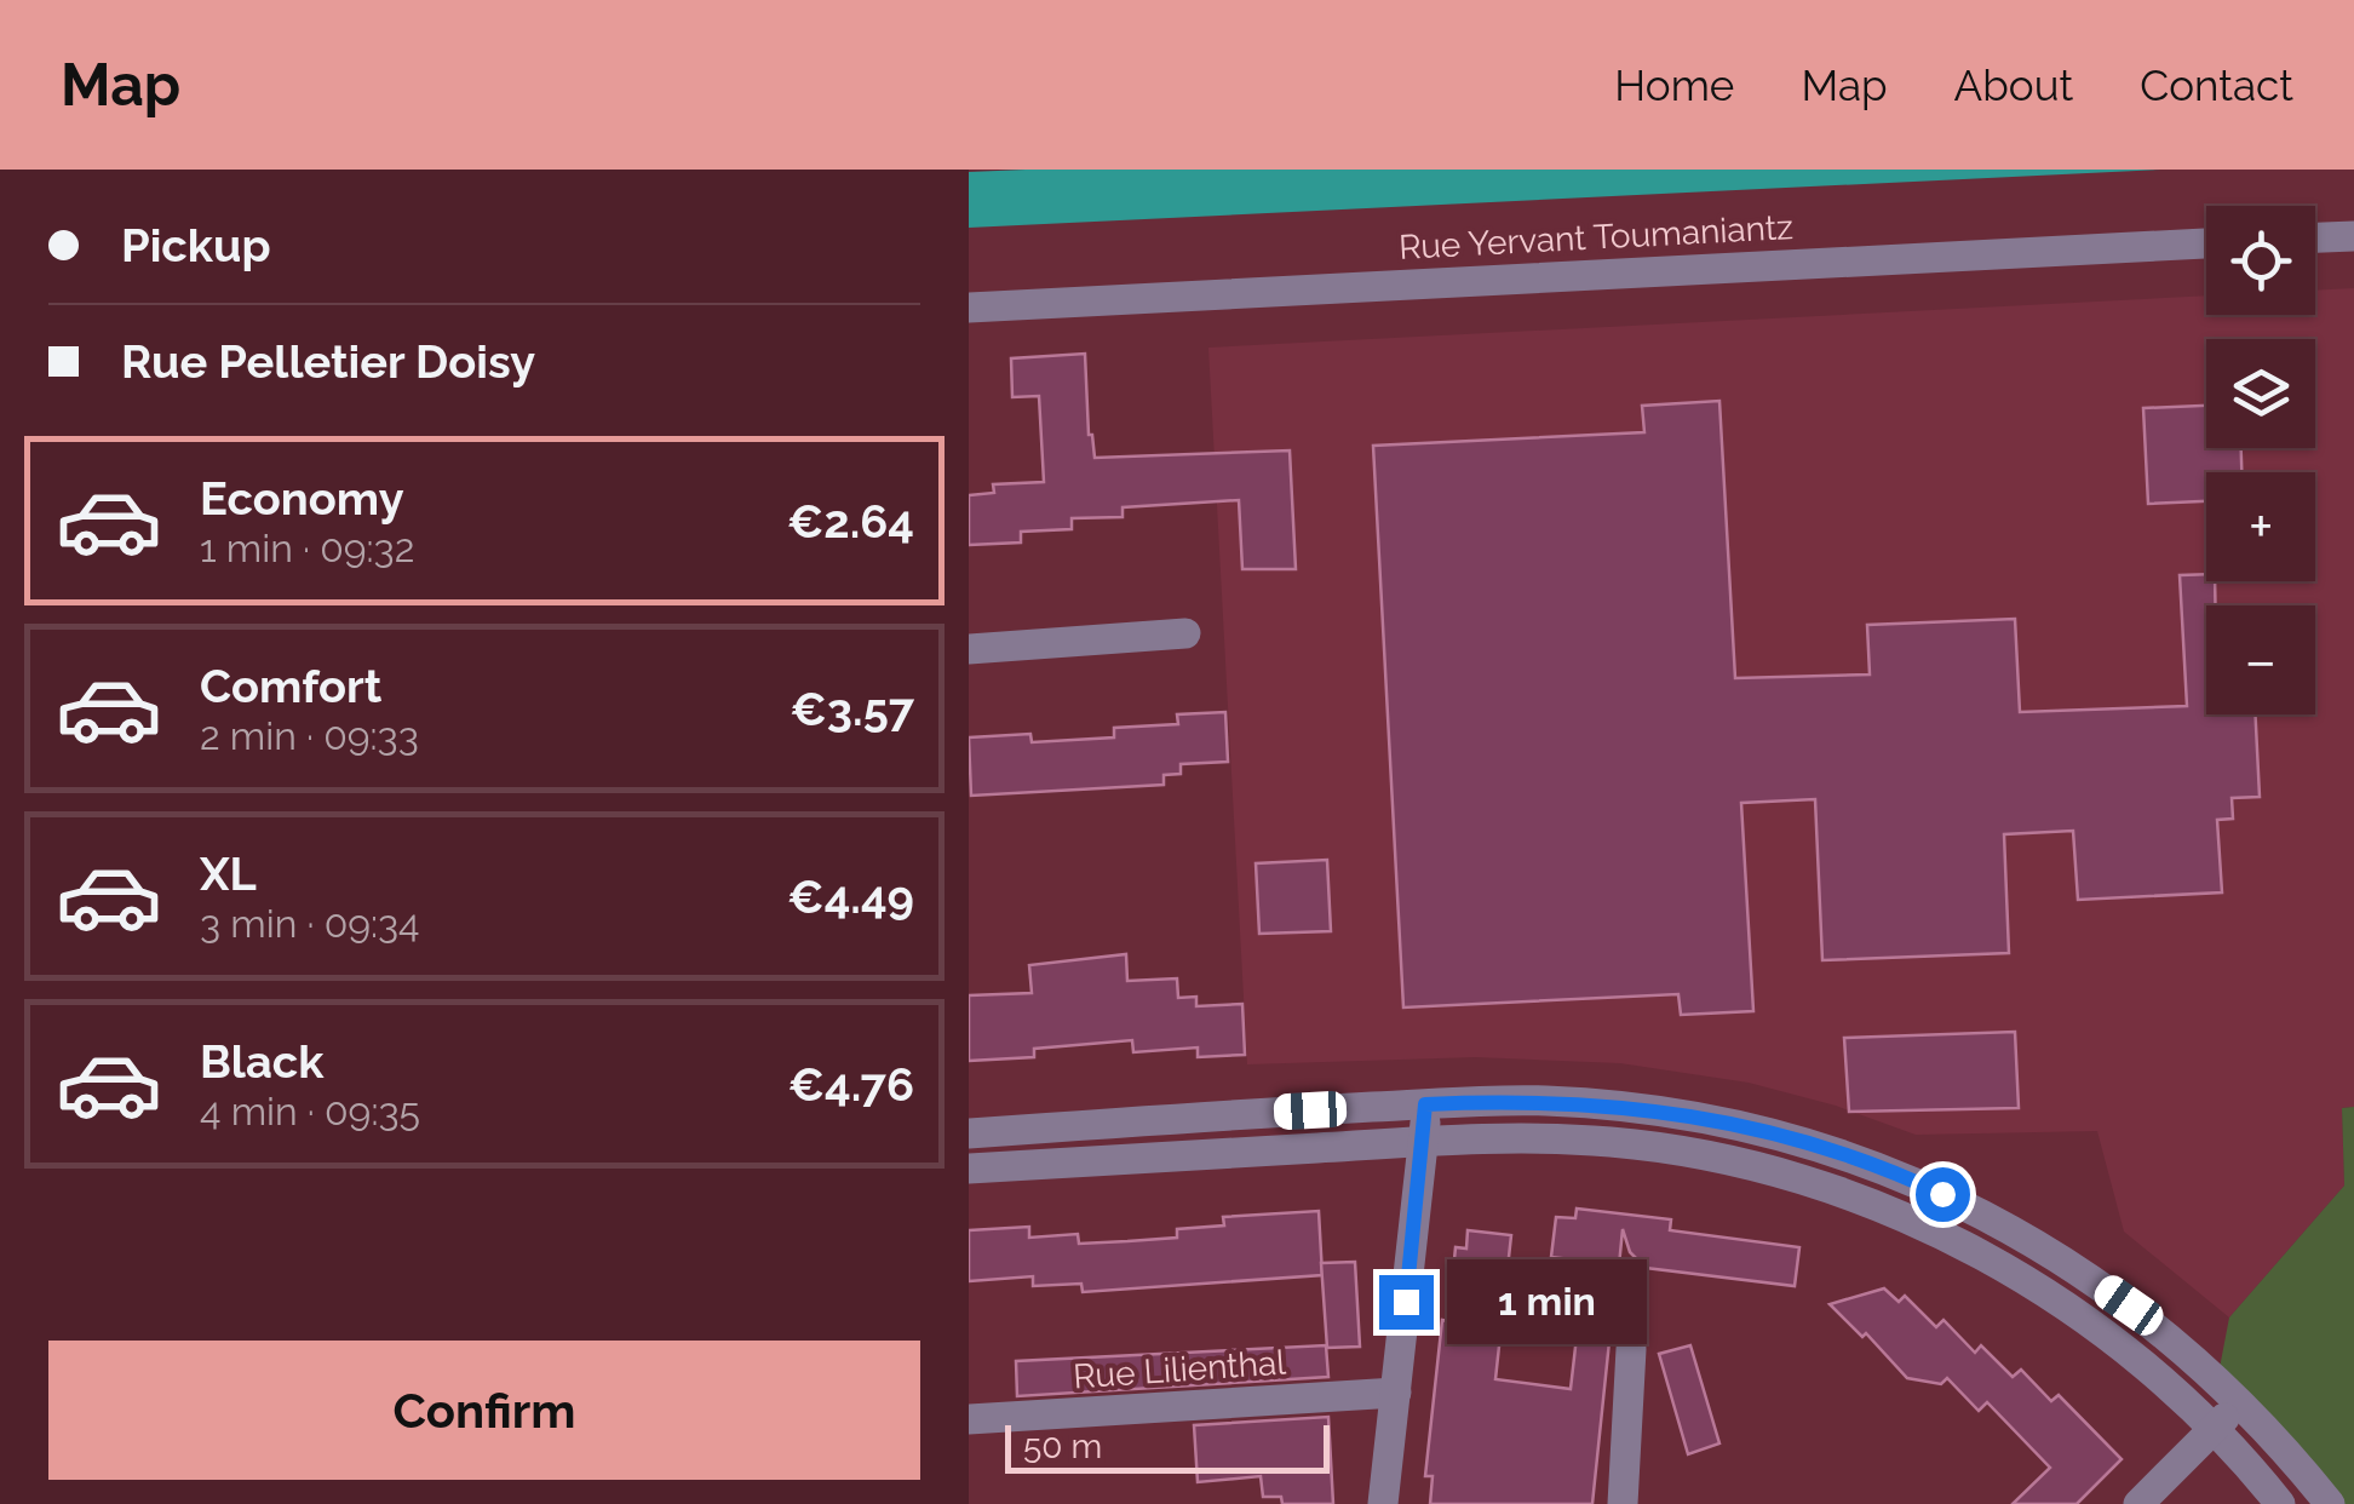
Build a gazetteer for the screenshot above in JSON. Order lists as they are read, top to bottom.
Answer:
{
  "streets": {
    "street": ["Rue Yervant Toumaniantz", "Rue Lilienthal"]
  },
  "scale_bar": "50 m",
  "page": {
    "header": "Map",
    "nav": [
      "Home",
      "Map",
      "About",
      "Contact"
    ],
    "banner": ["Pickup", "Rue Pelletier Doisy"],
    "map_buttons": ["+", "−"],
    "list": [
      {
        "name": "Economy",
        "note": "1 min · 09:32",
        "value": "€2.64"
      },
      {
        "name": "Comfort",
        "note": "2 min · 09:33",
        "value": "€3.57"
      },
      {
        "name": "XL",
        "note": "3 min · 09:34",
        "value": "€4.49"
      },
      {
        "name": "Black",
        "note": "4 min · 09:35",
        "value": "€4.76"
      }
    ],
    "bubble": "1 min",
    "buttons": "Confirm",
    "scale": "50 m"
  }
}
